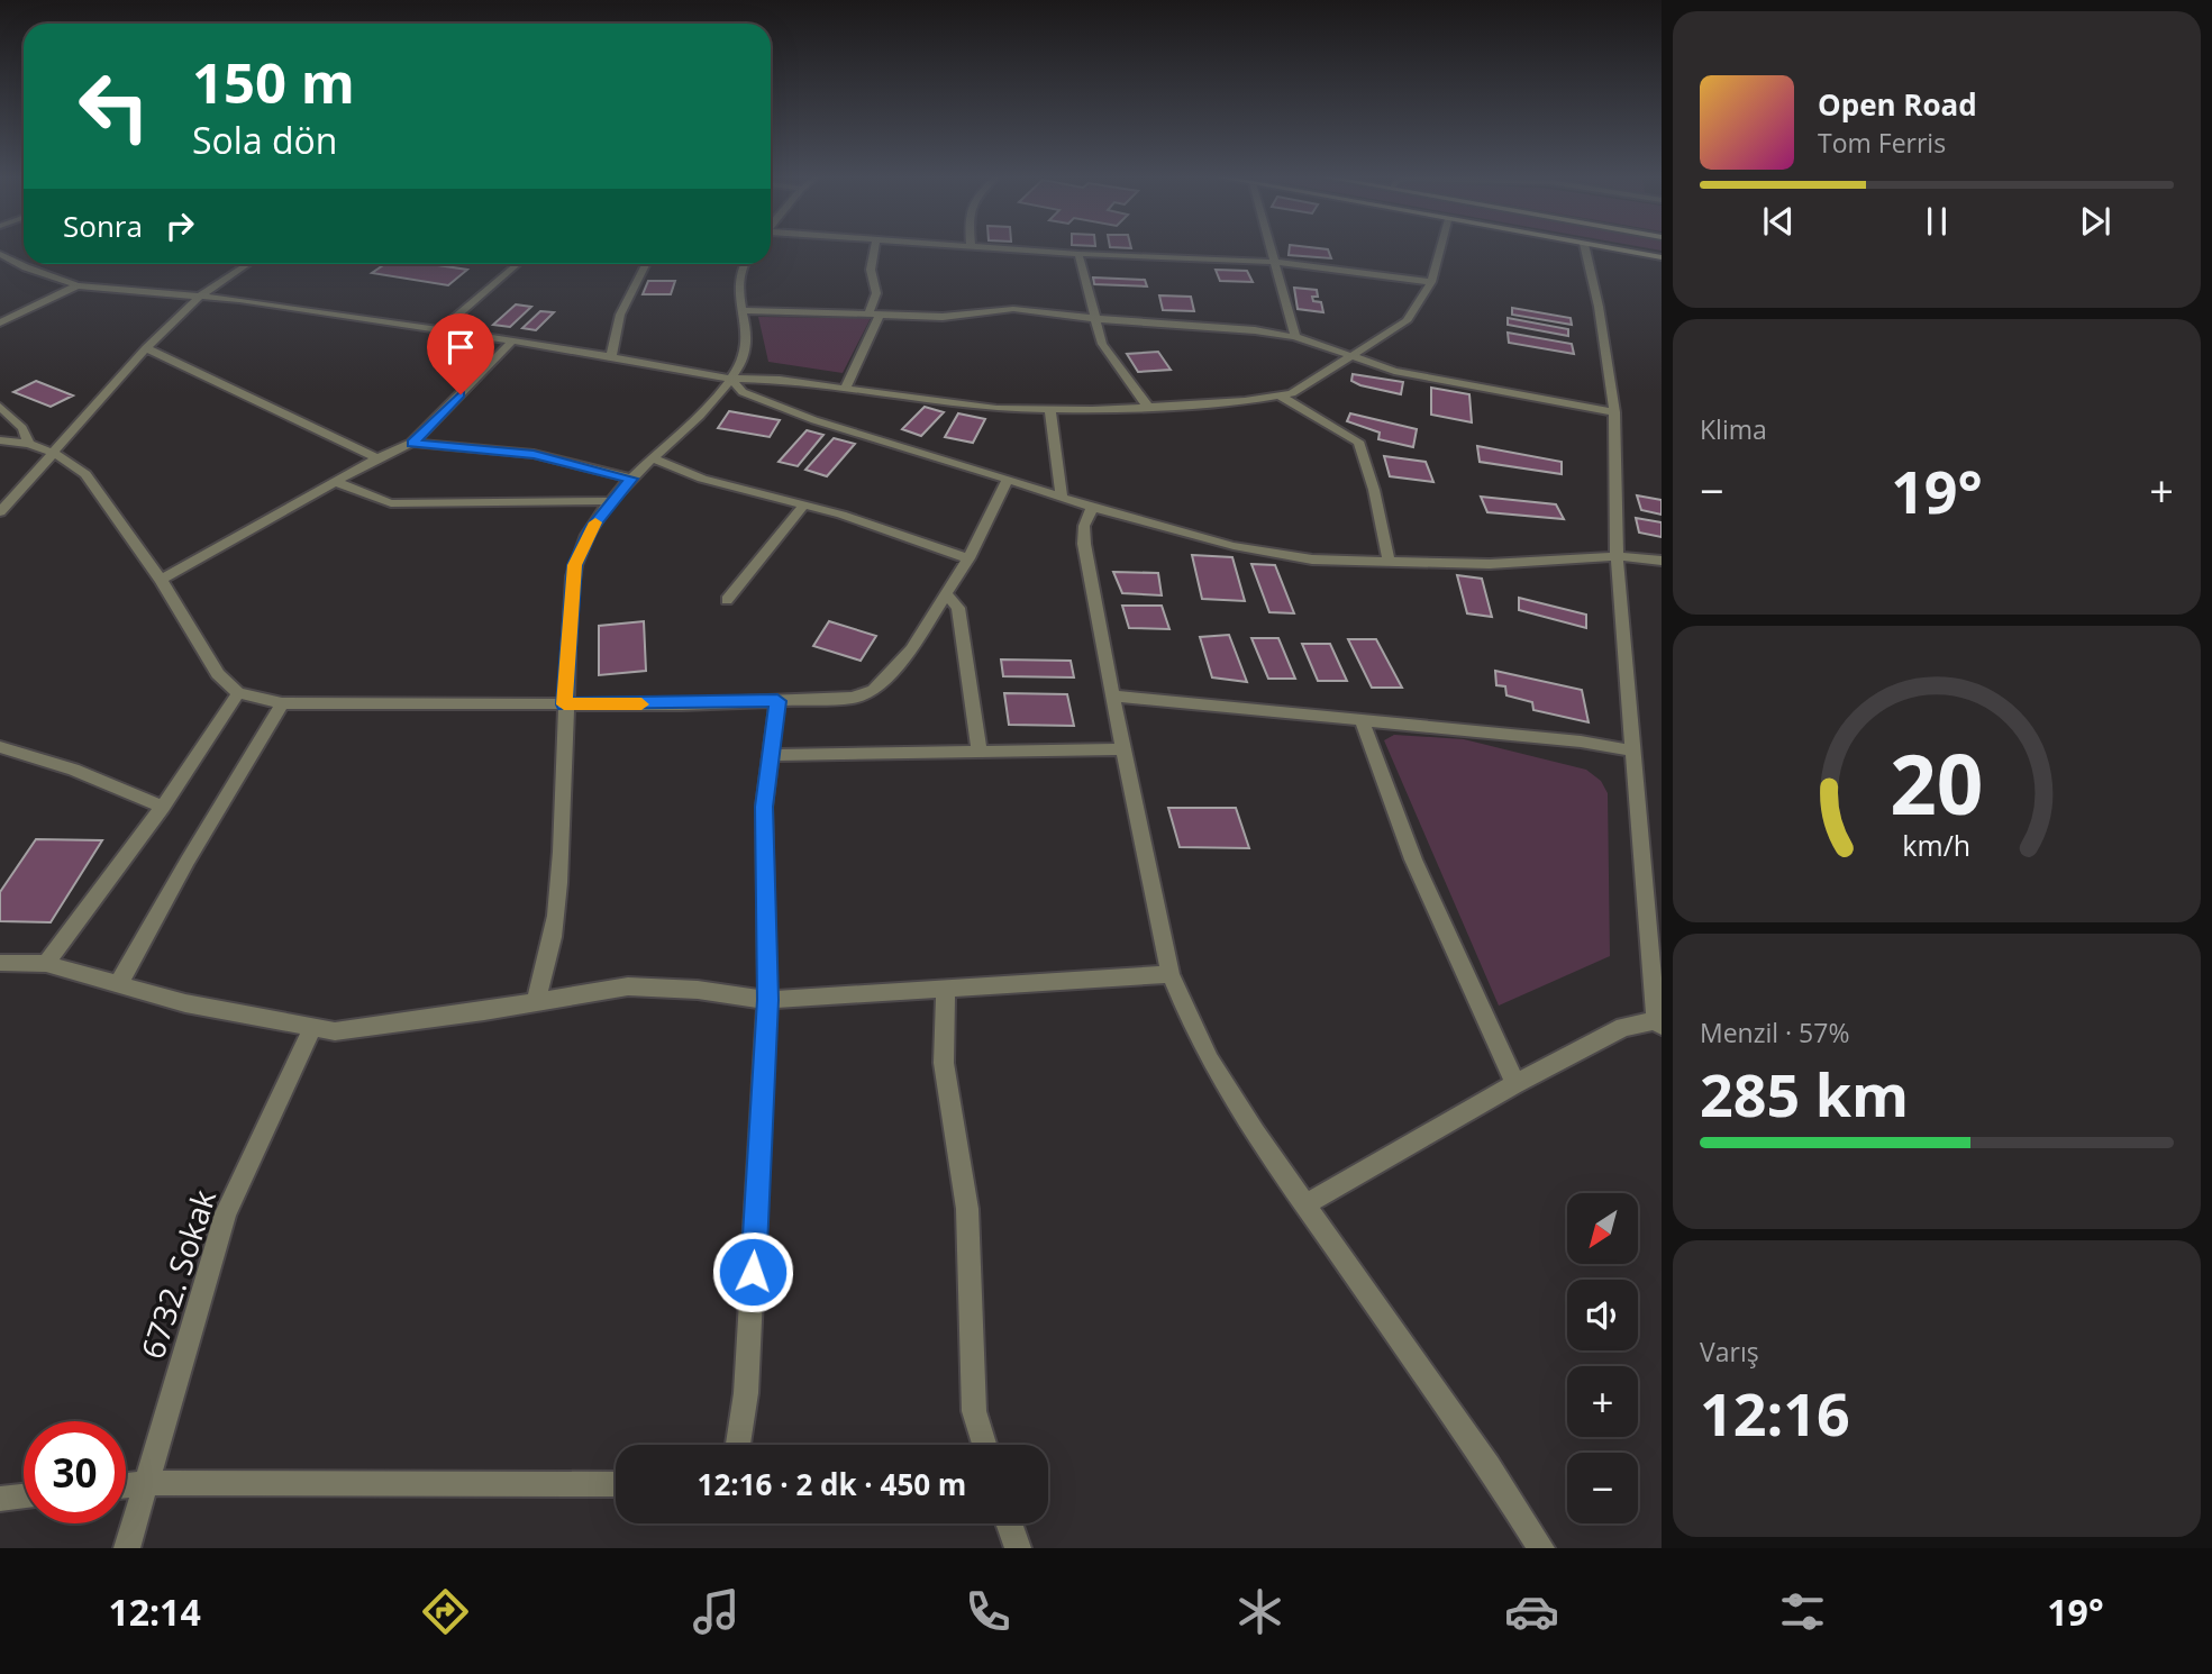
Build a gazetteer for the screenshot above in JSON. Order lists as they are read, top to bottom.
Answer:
{
  "streets": {
    "street": ["6732. Sokak"]
  },
  "north": "bottom left",
  "page": {
    "turn": ["150 m", "Sola dön"],
    "song": ["Open Road", "Tom Ferris"],
    "then": "Sonra",
    "tile": [
      "Klima",
      ["Menzil · 57%", "285 km"],
      ["Varış", "12:16"]
    ],
    "heat": ["−", "19°", "+"],
    "map_buttons": ["+", "−"],
    "limit": "30",
    "trip": "12:16 · 2 dk · 450 m",
    "tabs": ["12:14", "19°"],
    "gauge": ["20", "km/h"]
  }
}
